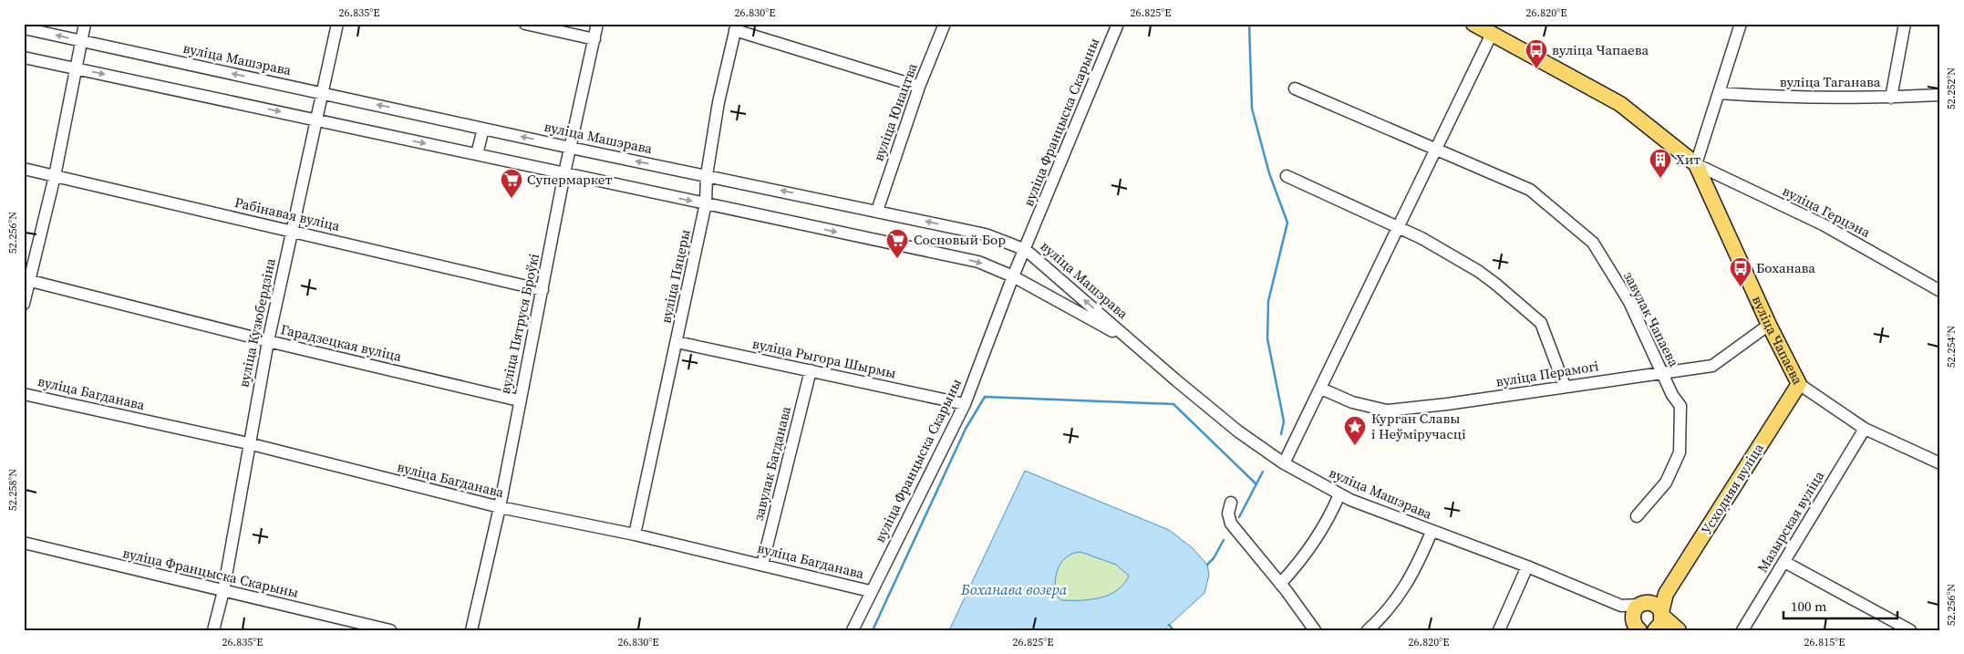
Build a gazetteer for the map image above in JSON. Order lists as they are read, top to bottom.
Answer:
{
  "streets": {
    "main road": ["вуліца Чапаева", "Усходняя вуліца"],
    "street": [
      "вуліца Машэрава",
      "вуліца Таганава",
      "вуліца Юнацтва",
      "вуліца Францыска Скарыны",
      "вуліца Герцэна",
      "Рабінавая вуліца",
      "вуліца Пяцеры",
      "завулак Чапаева",
      "вуліца Кузюбердзіна",
      "вуліца Пятруся Броўкі",
      "Гарадзецкая вуліца",
      "вуліца Рыгора Шырмы",
      "вуліца Перамогі",
      "вуліца Багданава",
      "завулак Багданава",
      "Мазырская вуліца"
    ]
  },
  "crossings": [
    ["вуліца Машэрава", "вуліца Юнацтва"],
    ["вуліца Машэрава", "вуліца Францыска Скарыны"],
    ["вуліца Машэрава", "вуліца Пяцеры"],
    ["вуліца Машэрава", "вуліца Кузюбердзіна"],
    ["вуліца Машэрава", "вуліца Пятруся Броўкі"],
    ["вуліца Машэрава", "Усходняя вуліца"],
    ["вуліца Францыска Скарыны", "вуліца Кузюбердзіна"],
    ["вуліца Францыска Скарыны", "вуліца Рыгора Шырмы"],
    ["вуліца Францыска Скарыны", "вуліца Багданава"],
    ["вуліца Герцэна", "вуліца Чапаева"],
    ["Рабінавая вуліца", "вуліца Кузюбердзіна"],
    ["Рабінавая вуліца", "вуліца Пятруся Броўкі"],
    ["вуліца Пяцеры", "вуліца Рыгора Шырмы"],
    ["вуліца Пяцеры", "вуліца Багданава"],
    ["завулак Чапаева", "вуліца Перамогі"],
    ["вуліца Кузюбердзіна", "Гарадзецкая вуліца"],
    ["вуліца Кузюбердзіна", "вуліца Багданава"],
    ["вуліца Пятруся Броўкі", "Гарадзецкая вуліца"],
    ["вуліца Пятруся Броўкі", "вуліца Багданава"],
    ["вуліца Чапаева", "вуліца Перамогі"],
    ["вуліца Чапаева", "Усходняя вуліца"],
    ["вуліца Чапаева", "Мазырская вуліца"],
    ["вуліца Рыгора Шырмы", "завулак Багданава"],
    ["вуліца Багданава", "завулак Багданава"]
  ],
  "water": ["Боханава возера"],
  "places": {
    "bus stop": ["вуліца Чапаева", "Боханава"],
    "building": ["Хит"],
    "supermarket": ["Супермаркет", "Сосновый Бор"],
    "place": ["Курган Славы і Неўміручасці"]
  },
  "scale_bar": "100 m",
  "coordinates": [
    "26.835°E",
    "26.830°E",
    "26.825°E",
    "26.820°E",
    "52.252°N",
    "52.256°N",
    "52.254°N",
    "52.258°N",
    "26.815°E"
  ]
}
